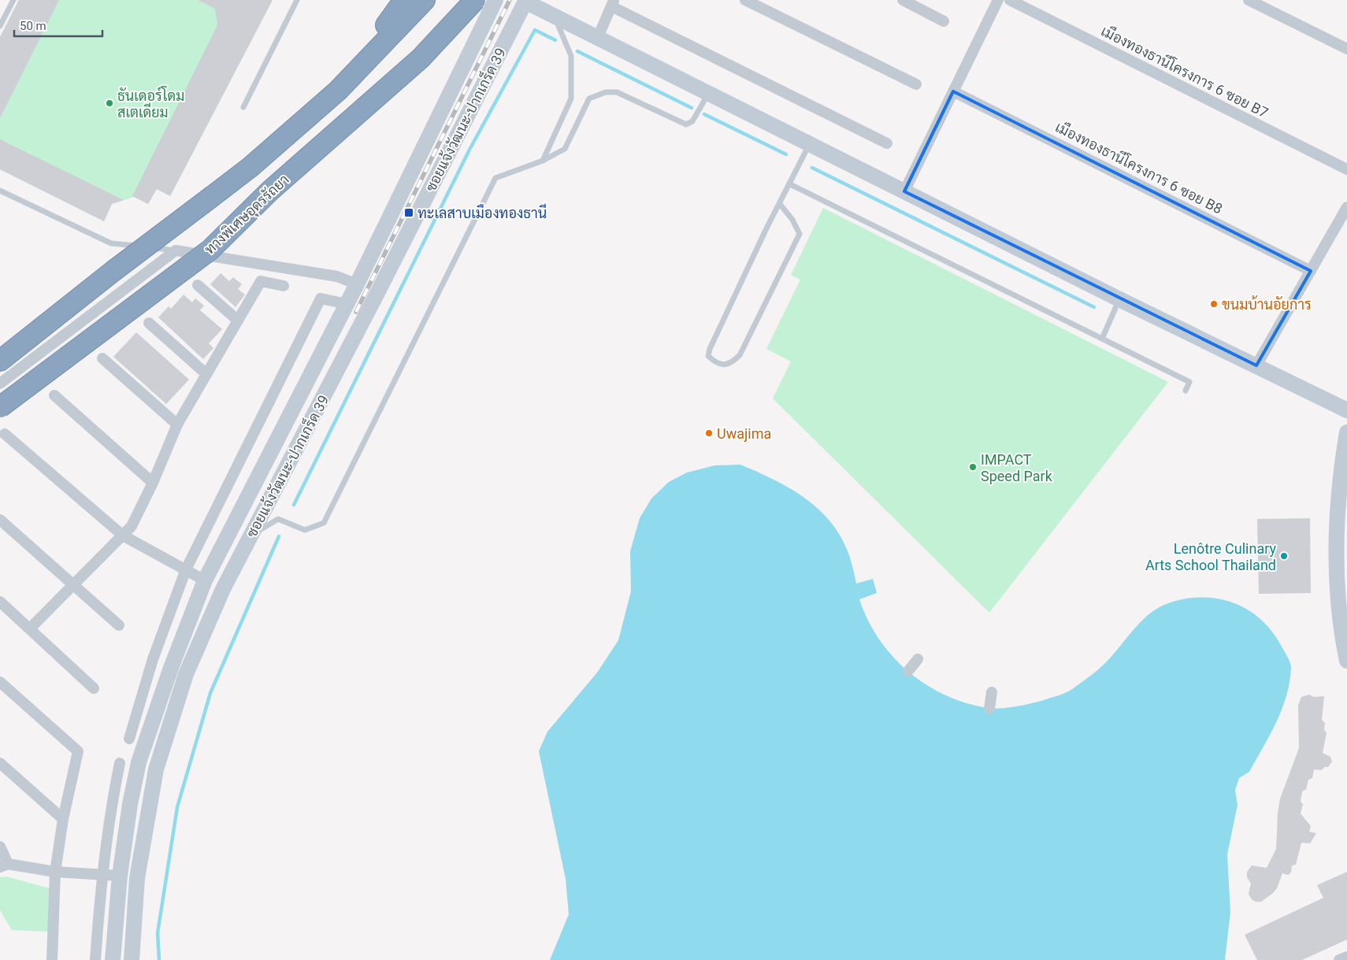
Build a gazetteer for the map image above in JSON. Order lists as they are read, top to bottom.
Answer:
{
  "streets": {
    "highway": ["ทางพิเศษอุดรรัถยา"],
    "main road": ["ซอยแจ้งวัฒนะ-ปากเกร็ด 39"],
    "street": ["เมืองทองธานีโครงการ 6 ซอย B7", "เมืองทองธานีโครงการ 6 ซอย B8"]
  },
  "places": {
    "other": [
      "ธันเดอร์โดม สเตเดียม",
      "ขนมบ้านอัยการ",
      "Uwajima",
      "IMPACT Speed Park",
      "Lenôtre Culinary Arts School Thailand"
    ],
    "transit": ["ทะเลสาบเมืองทองธานี"]
  },
  "scale_bar": "50 m"
}
